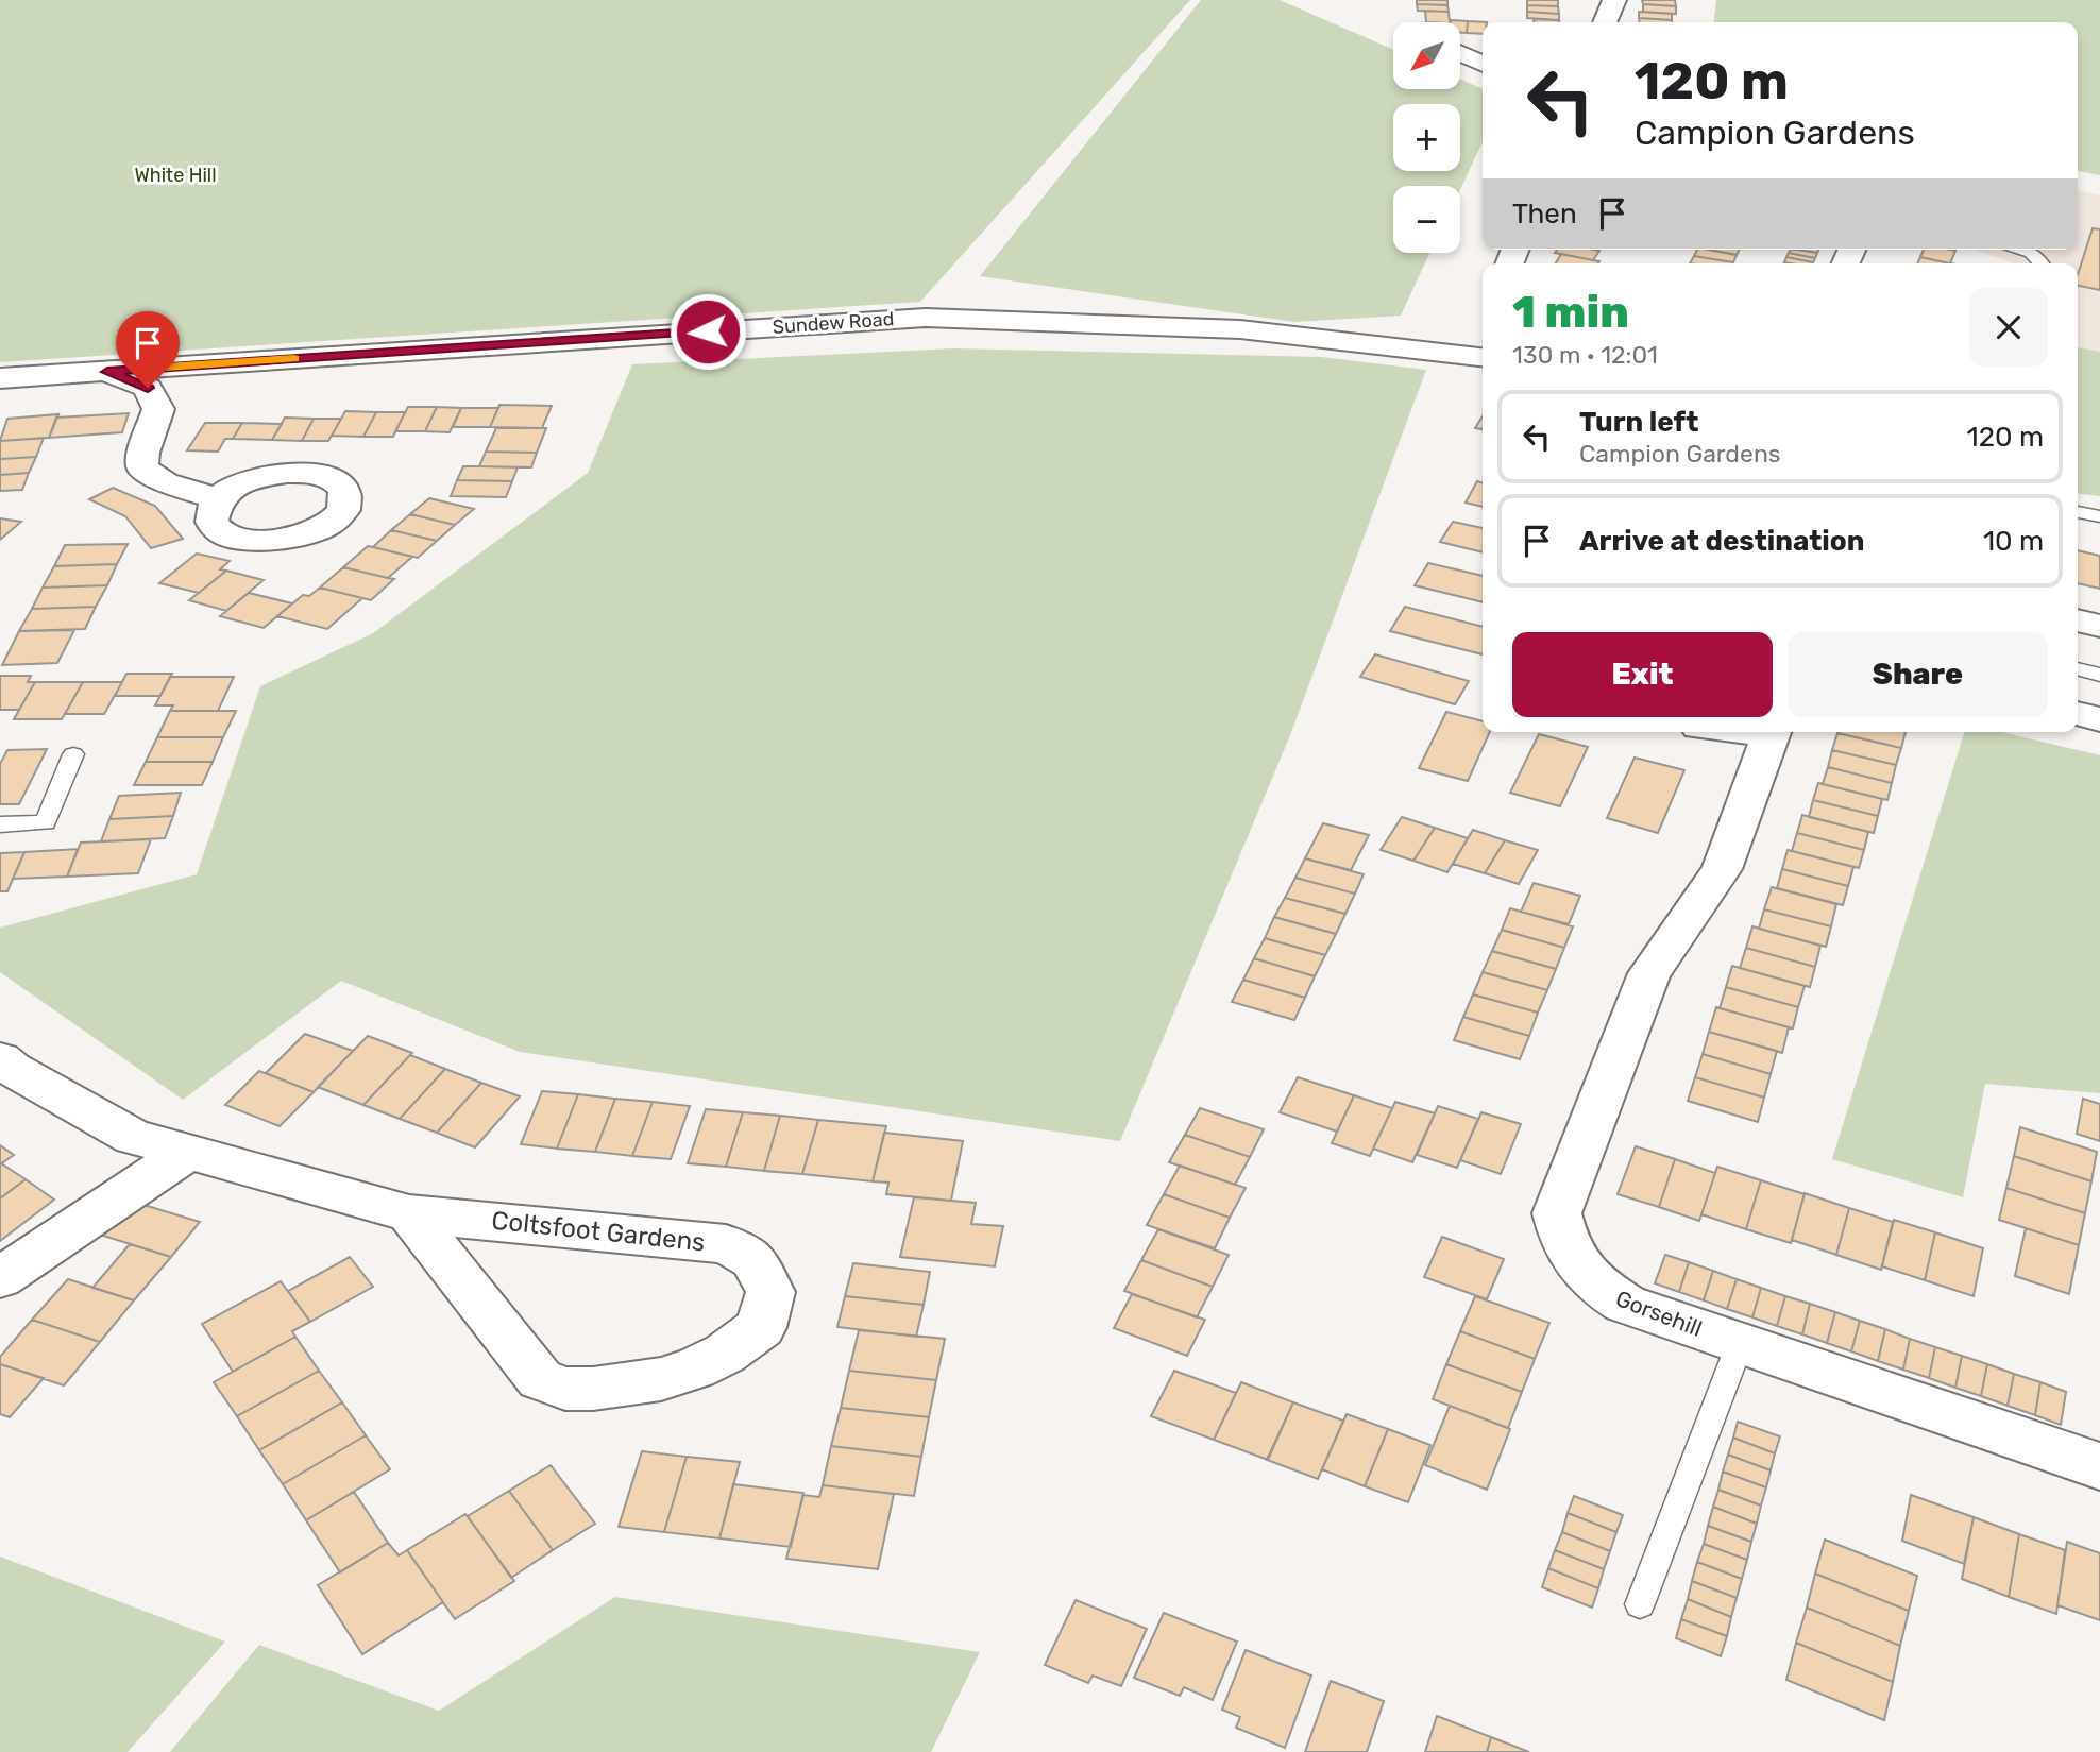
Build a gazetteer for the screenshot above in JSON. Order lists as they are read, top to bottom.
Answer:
{
  "streets": {
    "street": ["Sundew Road", "Coltsfoot Gardens", "Gorsehill"]
  },
  "parks": ["White Hill"],
  "north": "bottom left",
  "page": {
    "map_buttons": ["+", "−"],
    "turn": ["120 m", "Campion Gardens"],
    "then": "Then",
    "heading": ["1 min", "130 m · 12:01"],
    "list": [
      {
        "name": "Turn left",
        "note": "Campion Gardens",
        "value": "120 m"
      },
      {
        "name": "Arrive at destination",
        "value": "10 m"
      }
    ],
    "buttons": ["Exit", "Share"]
  }
}
